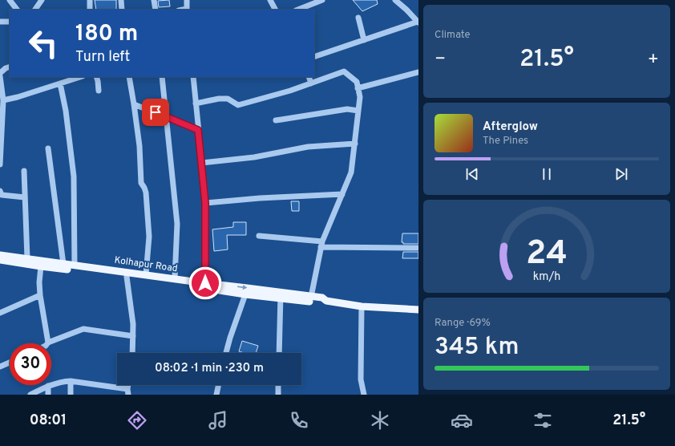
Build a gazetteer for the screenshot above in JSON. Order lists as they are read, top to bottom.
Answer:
{
  "streets": {
    "main road": ["Kolhapur Road"]
  },
  "page": {
    "tile": [
      "Climate",
      ["Range · 69%", "345 km"]
    ],
    "turn": ["180 m", "Turn left"],
    "heat": ["−", "21.5°", "+"],
    "song": ["Afterglow", "The Pines"],
    "limit": "30",
    "trip": "08:02 · 1 min · 230 m",
    "tabs": ["08:01", "21.5°"],
    "gauge": ["24", "km/h"]
  }
}
